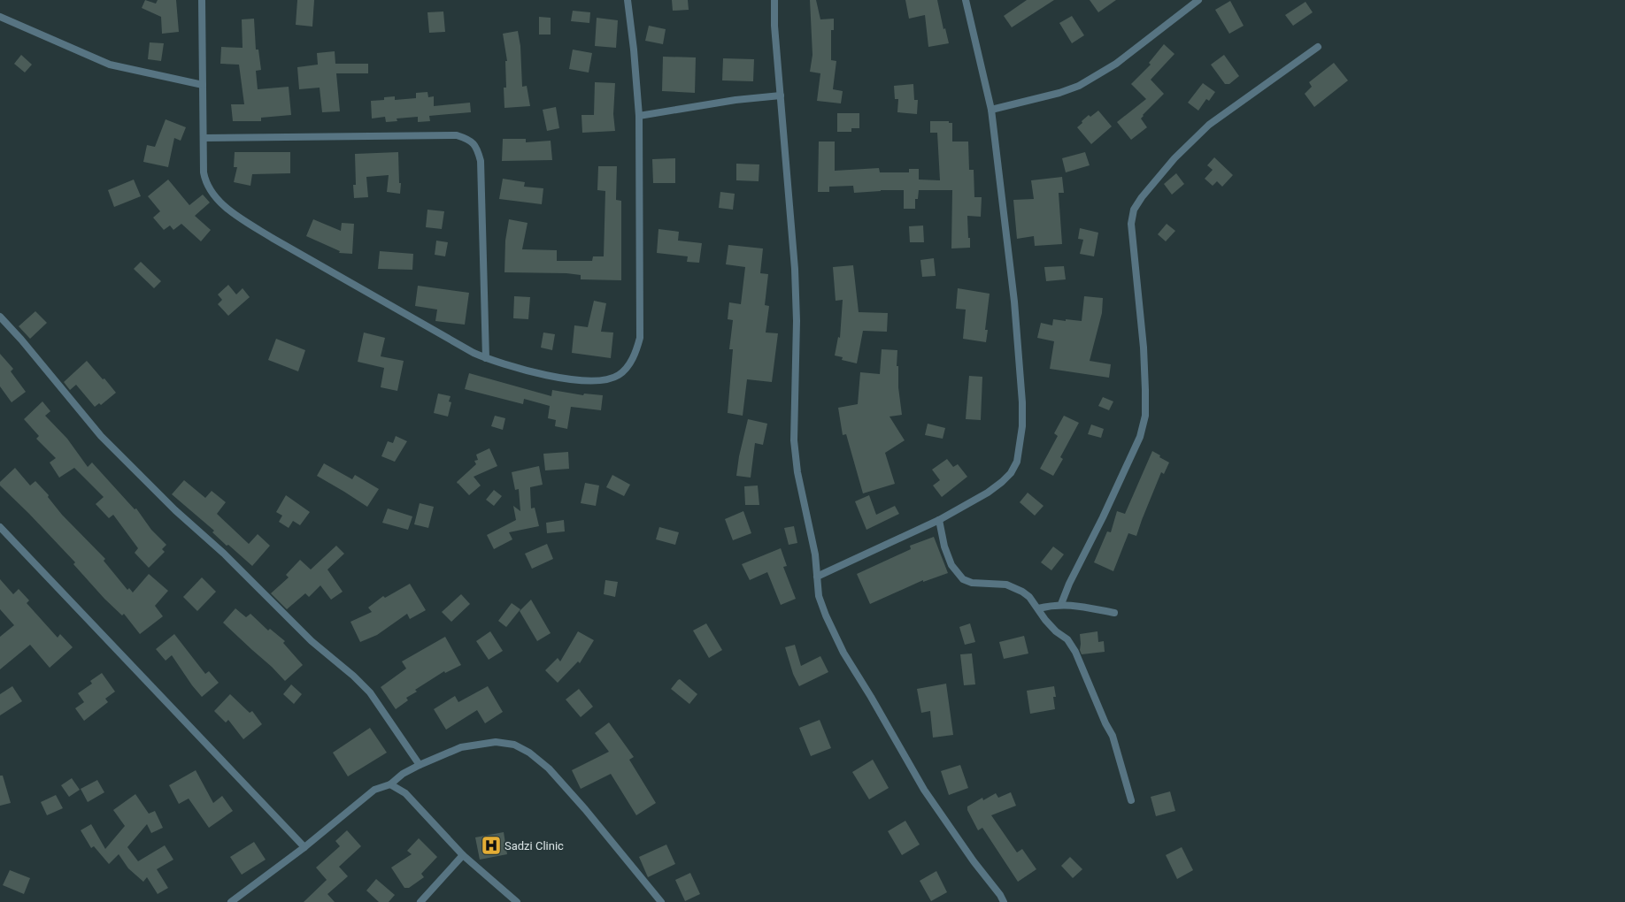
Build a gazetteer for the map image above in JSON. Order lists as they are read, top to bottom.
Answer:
{
  "places": {
    "hospital": ["Sadzi Clinic"]
  }
}
